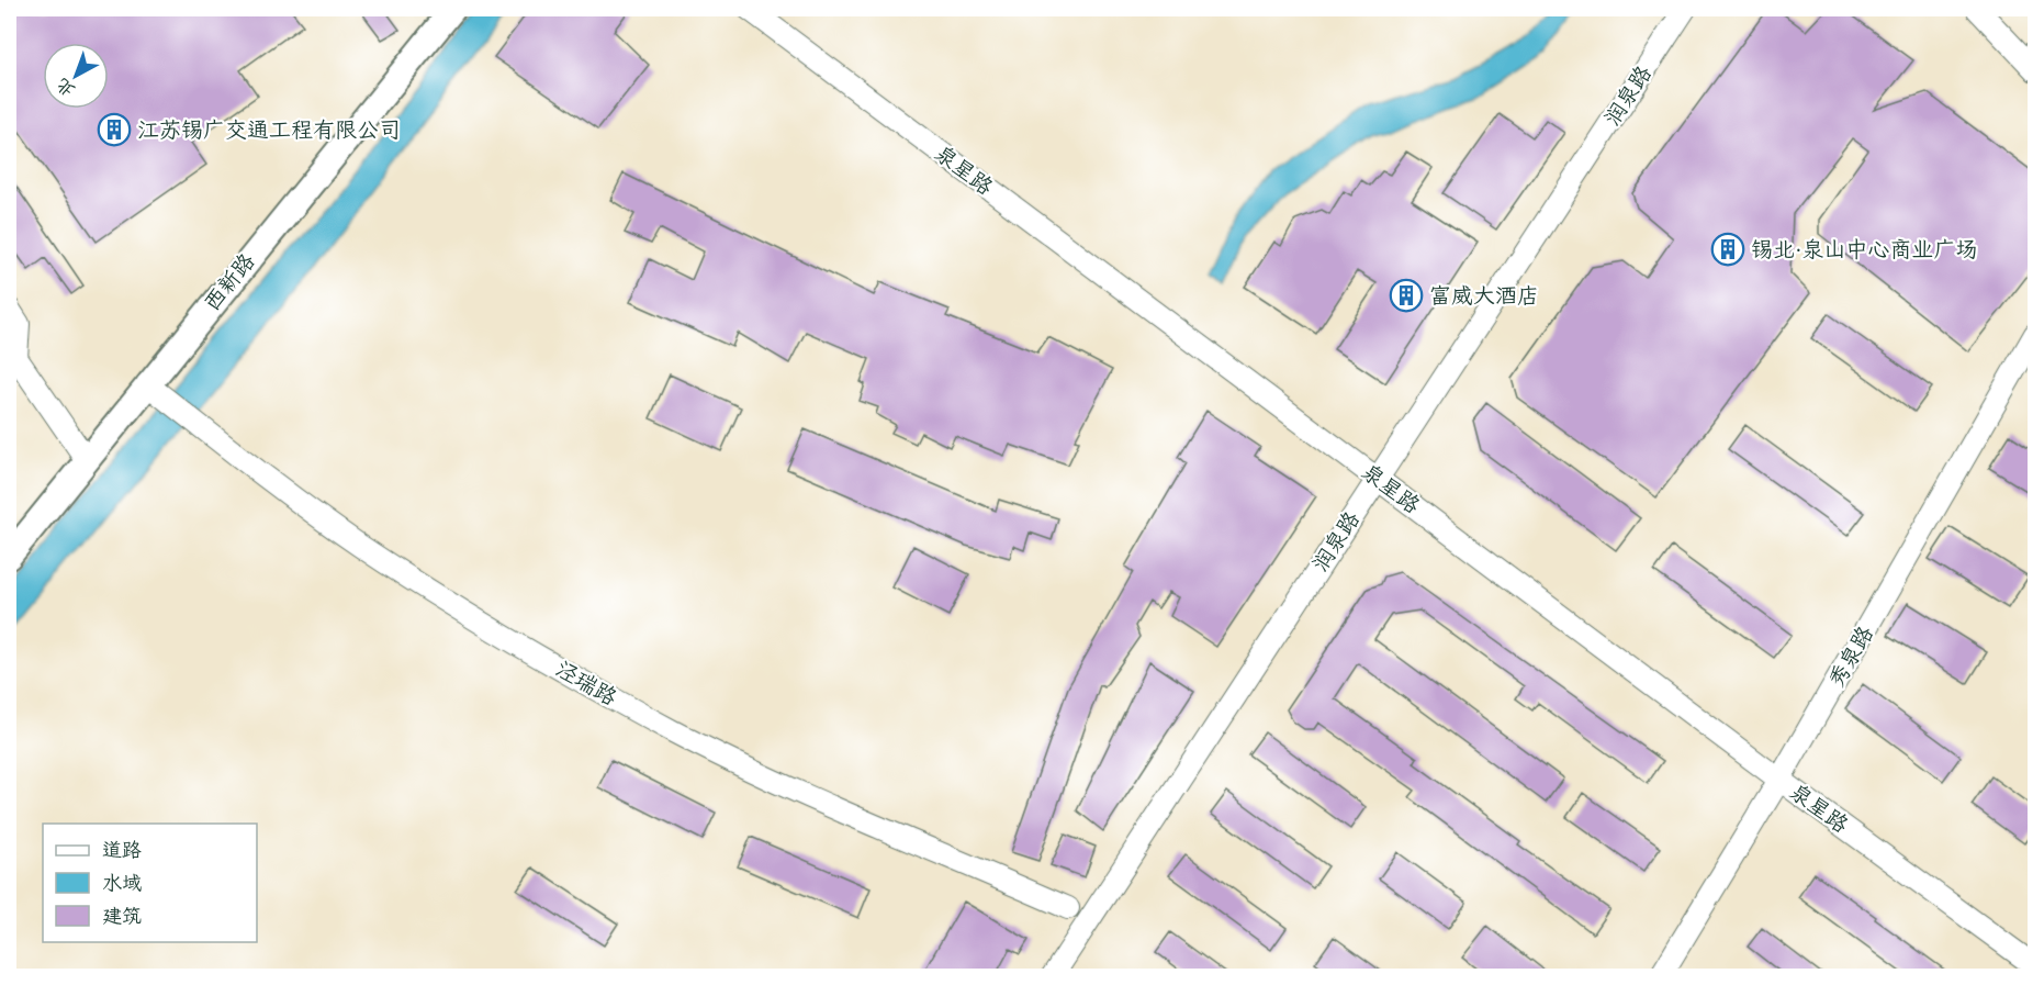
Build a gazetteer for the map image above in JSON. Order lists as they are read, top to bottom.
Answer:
{
  "streets": {
    "main road": ["西新路"],
    "street": [
      "润泉路",
      "泉星路",
      "秀泉路",
      "泾瑞路"
    ]
  },
  "crossings": [
    ["润泉路", "泉星路"],
    ["泉星路", "秀泉路"],
    ["西新路", "泾瑞路"]
  ],
  "places": {
    "building": ["江苏锡广交通工程有限公司", "锡北·泉山中心商业广场", "富威大酒店"]
  },
  "legend": ["道路", "水域", "建筑"],
  "north": "bottom left"
}
